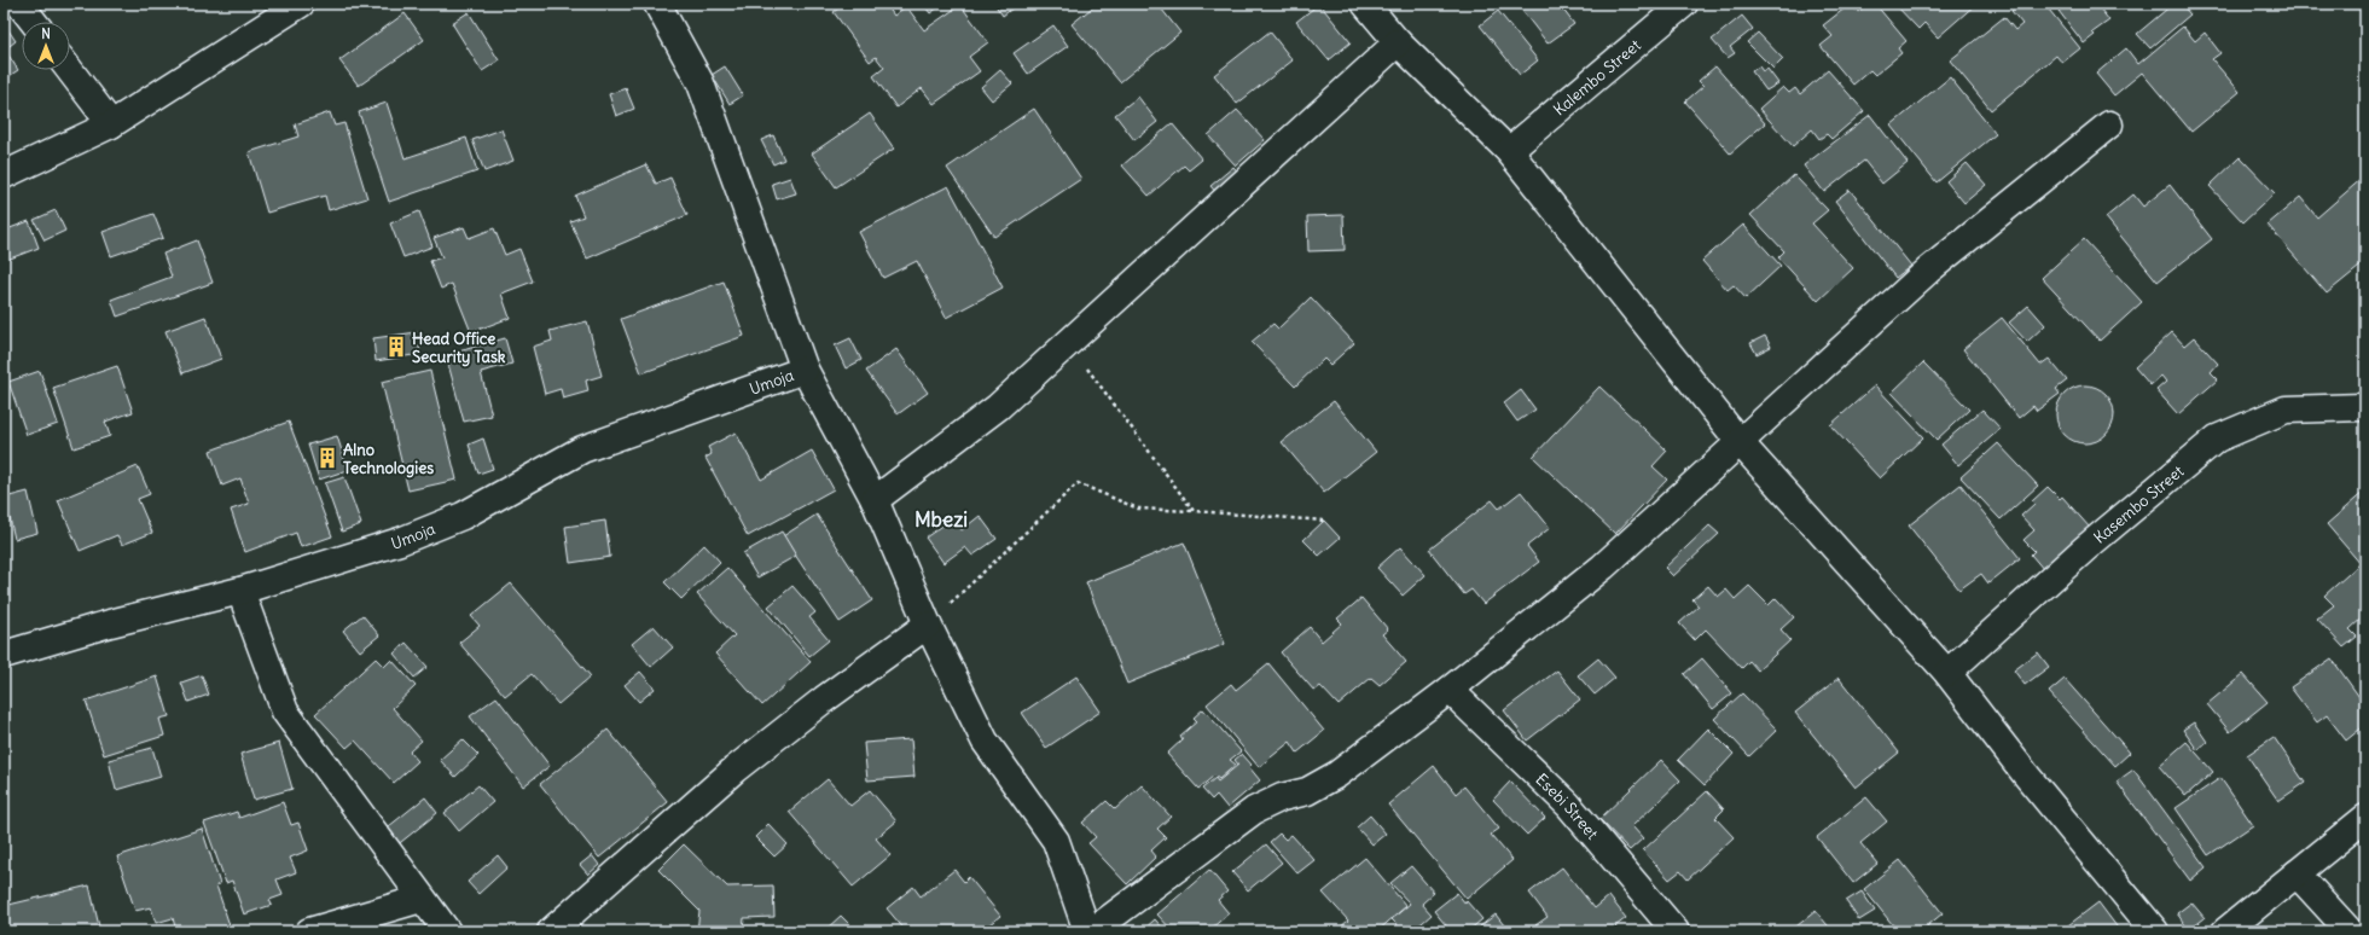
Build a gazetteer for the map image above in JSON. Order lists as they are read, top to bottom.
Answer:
{
  "streets": {
    "street": [
      "Kalembo Street",
      "Umoja",
      "Kasembo Street",
      "Esebi Street"
    ]
  },
  "districts": ["Mbezi"],
  "places": {
    "building": ["Head Office Security Task", "Alno Technologies"]
  },
  "north": "top"
}
